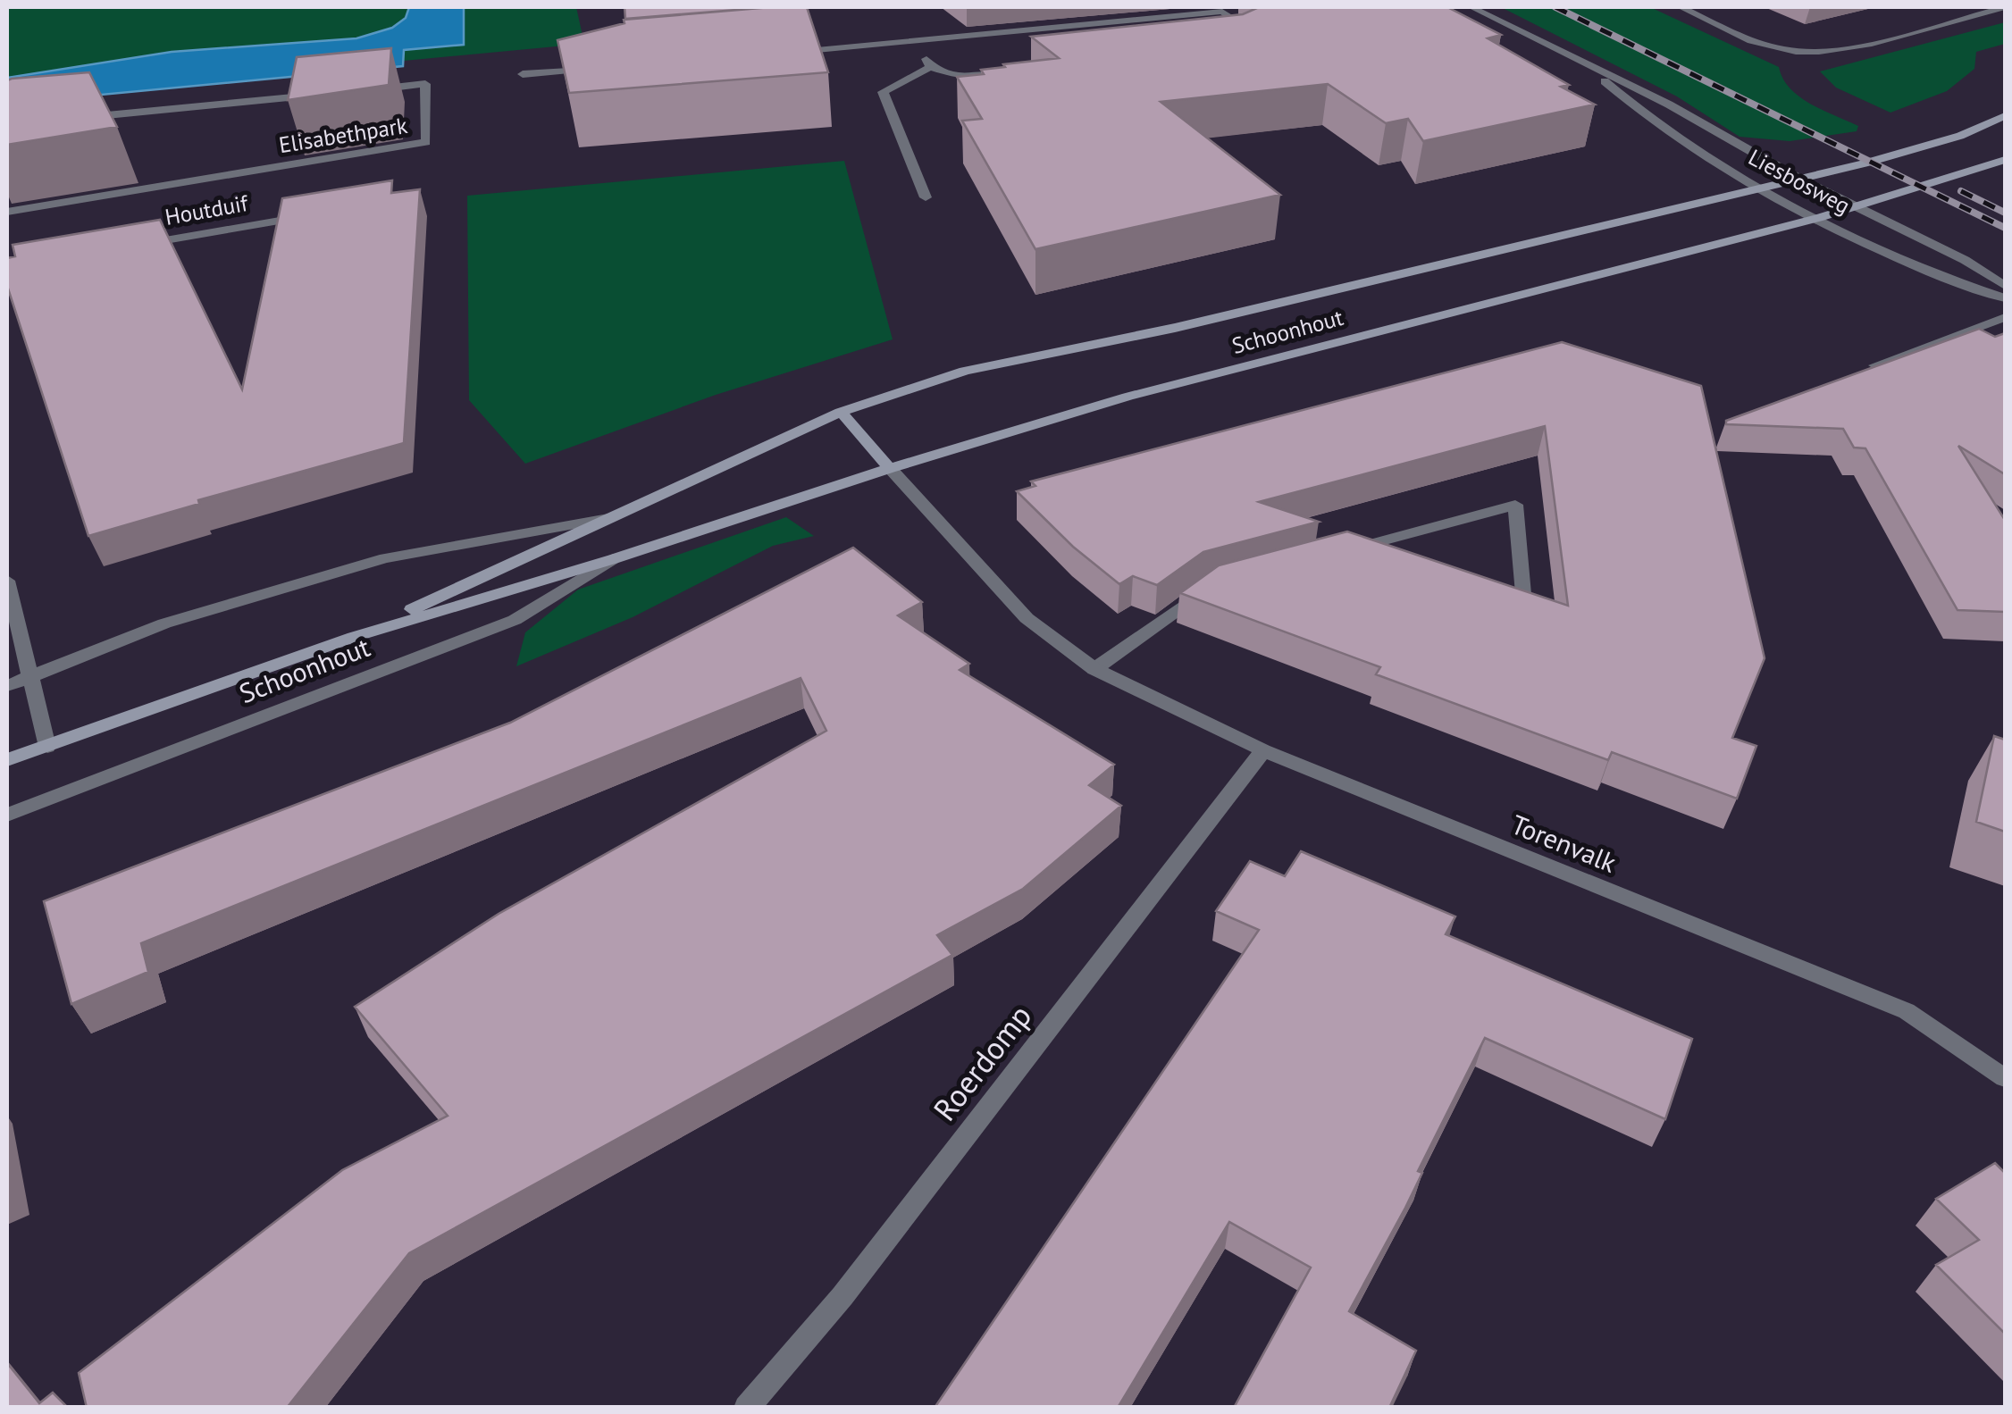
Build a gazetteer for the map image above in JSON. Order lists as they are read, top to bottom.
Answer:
{
  "streets": {
    "main road": ["Schoonhout"],
    "street": [
      "Elisabethpark",
      "Liesbosweg",
      "Houtduif",
      "Torenvalk",
      "Roerdomp"
    ]
  },
  "crossings": [
    ["Liesbosweg", "Schoonhout"],
    ["Schoonhout", "Torenvalk"],
    ["Torenvalk", "Roerdomp"]
  ]
}
